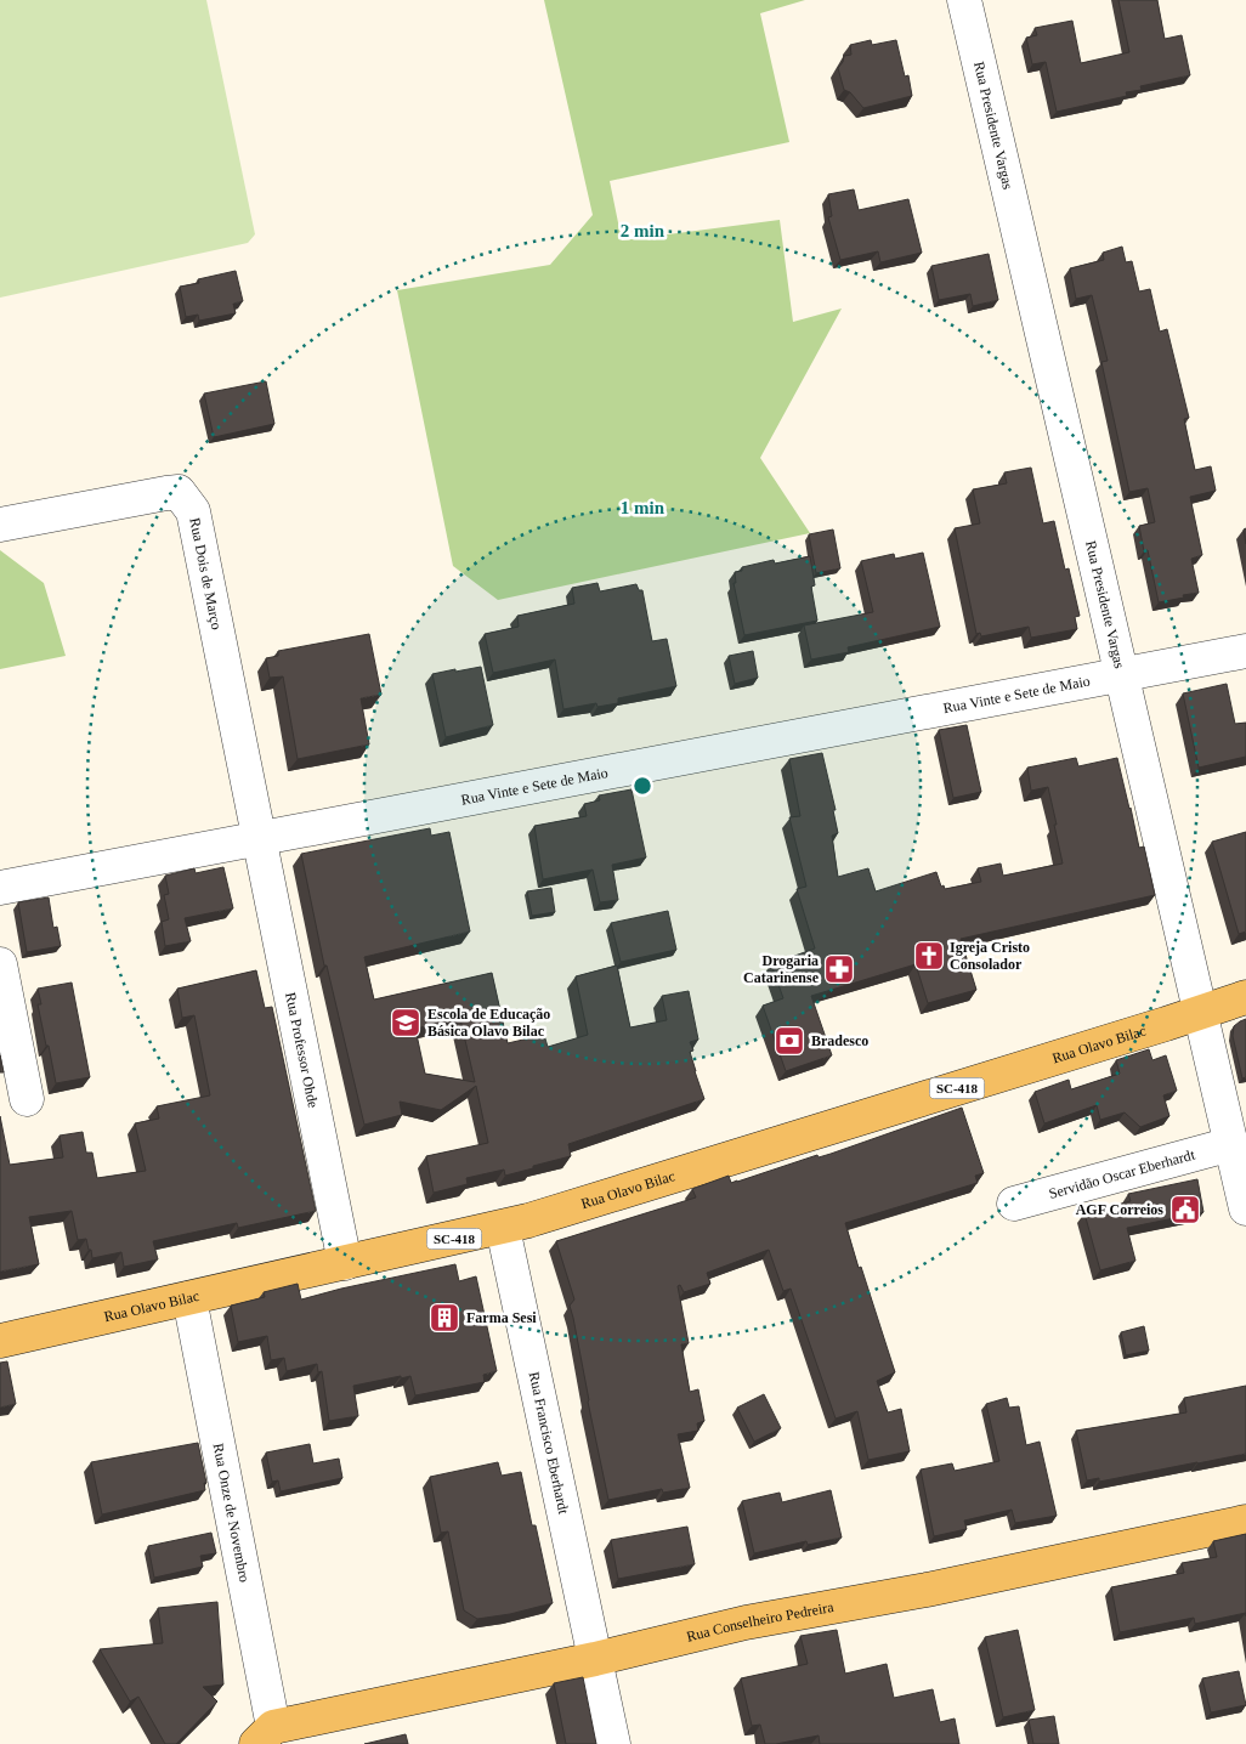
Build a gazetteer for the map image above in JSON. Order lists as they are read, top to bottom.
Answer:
{
  "streets": {
    "main road": ["Rua Olavo Bilac", "SC-418", "Rua Conselheiro Pedreira"],
    "street": [
      "Rua Presidente Vargas",
      "Rua Dois de Março",
      "Rua Vinte e Sete de Maio",
      "Rua Professor Ohde",
      "Servidão Oscar Eberhardt",
      "Rua Francisco Eberhardt",
      "Rua Onze de Novembro"
    ]
  },
  "crossings": [
    ["Rua Presidente Vargas", "Rua Vinte e Sete de Maio"],
    ["Rua Presidente Vargas", "Rua Olavo Bilac"],
    ["Rua Presidente Vargas", "Servidão Oscar Eberhardt"],
    ["Rua Dois de Março", "Rua Vinte e Sete de Maio"],
    ["Rua Dois de Março", "Rua Professor Ohde"],
    ["Rua Vinte e Sete de Maio", "Rua Professor Ohde"],
    ["Rua Olavo Bilac", "Rua Professor Ohde"],
    ["Rua Olavo Bilac", "Rua Francisco Eberhardt"],
    ["Rua Olavo Bilac", "Rua Onze de Novembro"],
    ["Rua Francisco Eberhardt", "Rua Conselheiro Pedreira"],
    ["Rua Onze de Novembro", "Rua Conselheiro Pedreira"]
  ],
  "places": {
    "church": ["Igreja Cristo Consolador"],
    "pharmacy": ["Drogaria Catarinense"],
    "school or university": ["Escola de Educação Básica Olavo Bilac"],
    "bank": ["Bradesco"],
    "public building": ["AGF Correios"],
    "building": ["Farma Sesi"]
  },
  "rings": ["2 min", "1 min"]
}
